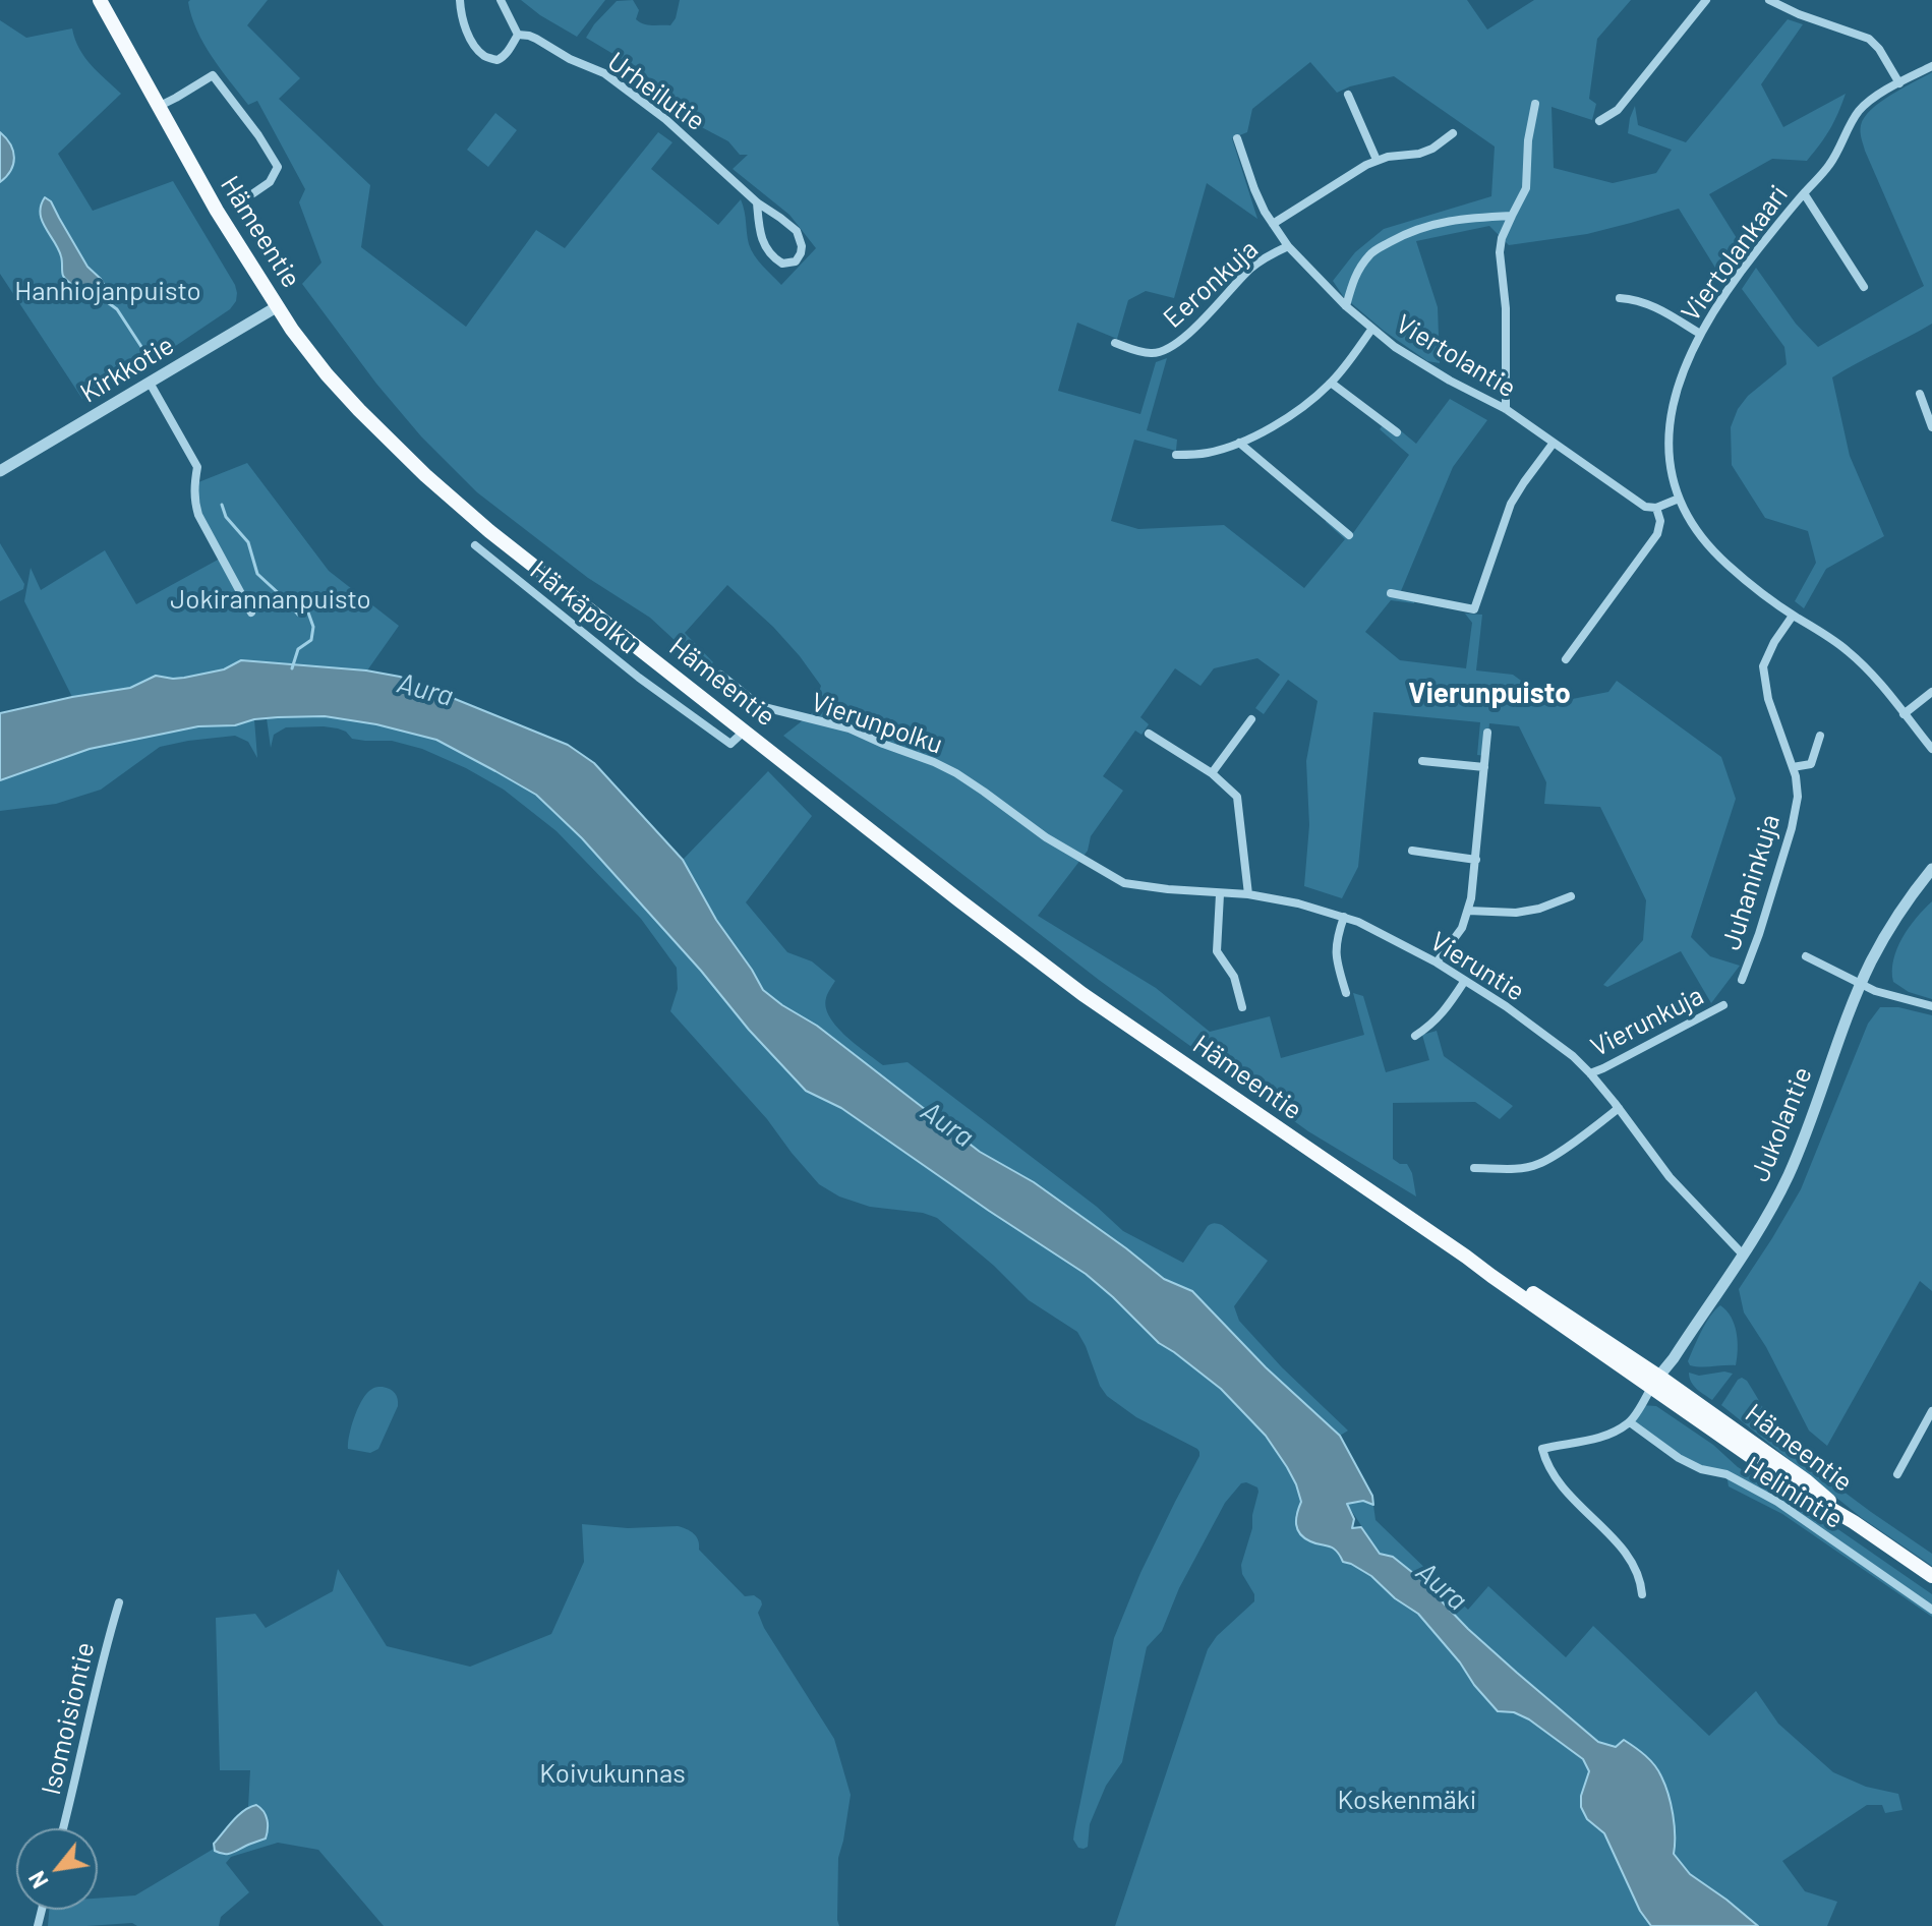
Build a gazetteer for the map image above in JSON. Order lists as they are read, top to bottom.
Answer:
{
  "streets": {
    "highway": ["Hämeentie"],
    "street": [
      "Urheilutie",
      "Viertolankaari",
      "Eeronkuja",
      "Viertolantie",
      "Kirkkotie",
      "Härkäpolku",
      "Vierunpolku",
      "Juhaninkuja",
      "Vieruntie",
      "Vierunkuja",
      "Jukolantie",
      "Helinintie",
      "Isomoisiontie"
    ]
  },
  "crossings": [
    ["Hämeentie", "Kirkkotie"],
    ["Hämeentie", "Härkäpolku"],
    ["Hämeentie", "Jukolantie"],
    ["Viertolankaari", "Juhaninkuja"],
    ["Eeronkuja", "Viertolantie"],
    ["Vierunpolku", "Vieruntie"],
    ["Vieruntie", "Vierunkuja"],
    ["Vieruntie", "Jukolantie"]
  ],
  "districts": ["Vierunpuisto"],
  "water": ["Aura"],
  "parks": [
    "Hanhiojanpuisto",
    "Jokirannanpuisto",
    "Koivukunnas",
    "Koskenmäki"
  ],
  "north": "bottom left"
}
